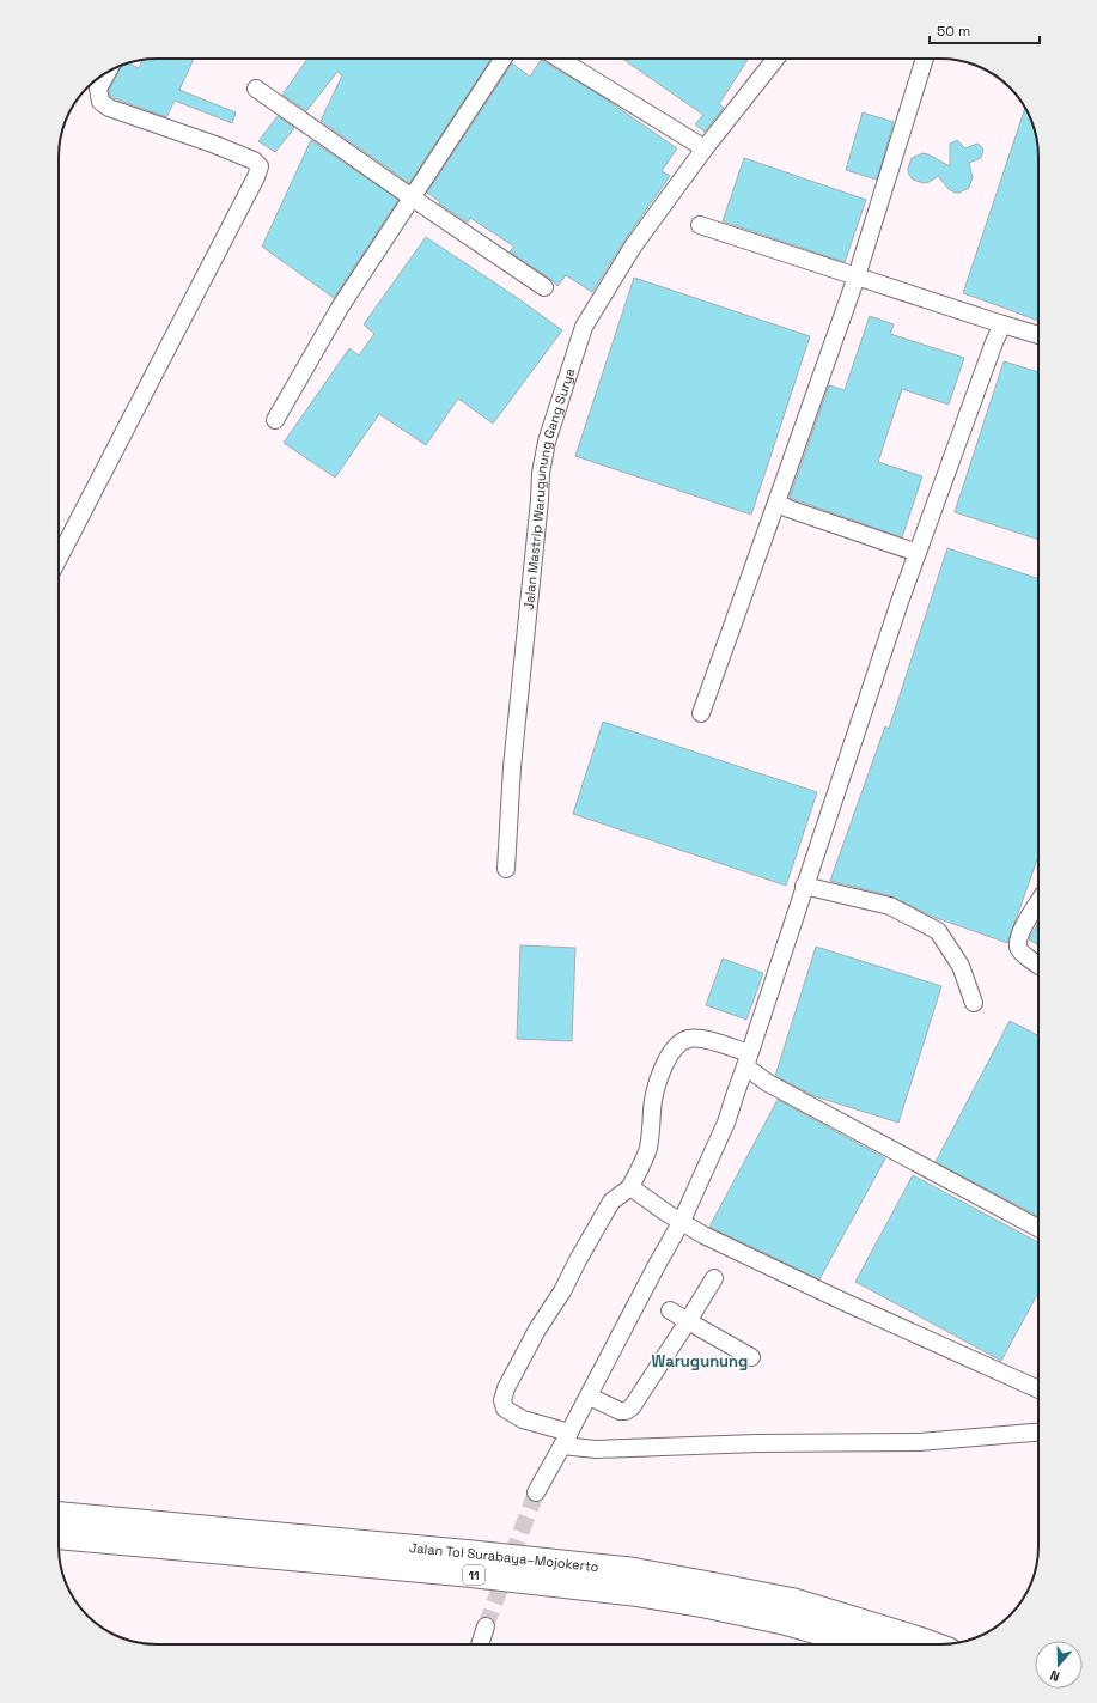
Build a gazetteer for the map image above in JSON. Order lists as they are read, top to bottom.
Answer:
{
  "streets": {
    "highway": ["Jalan Tol Surabaya–Mojokerto", "11"],
    "street": ["Jalan Mastrip Warugunung Gang Surya"]
  },
  "districts": ["Warugunung"],
  "scale_bar": "50 m",
  "north": "bottom"
}
